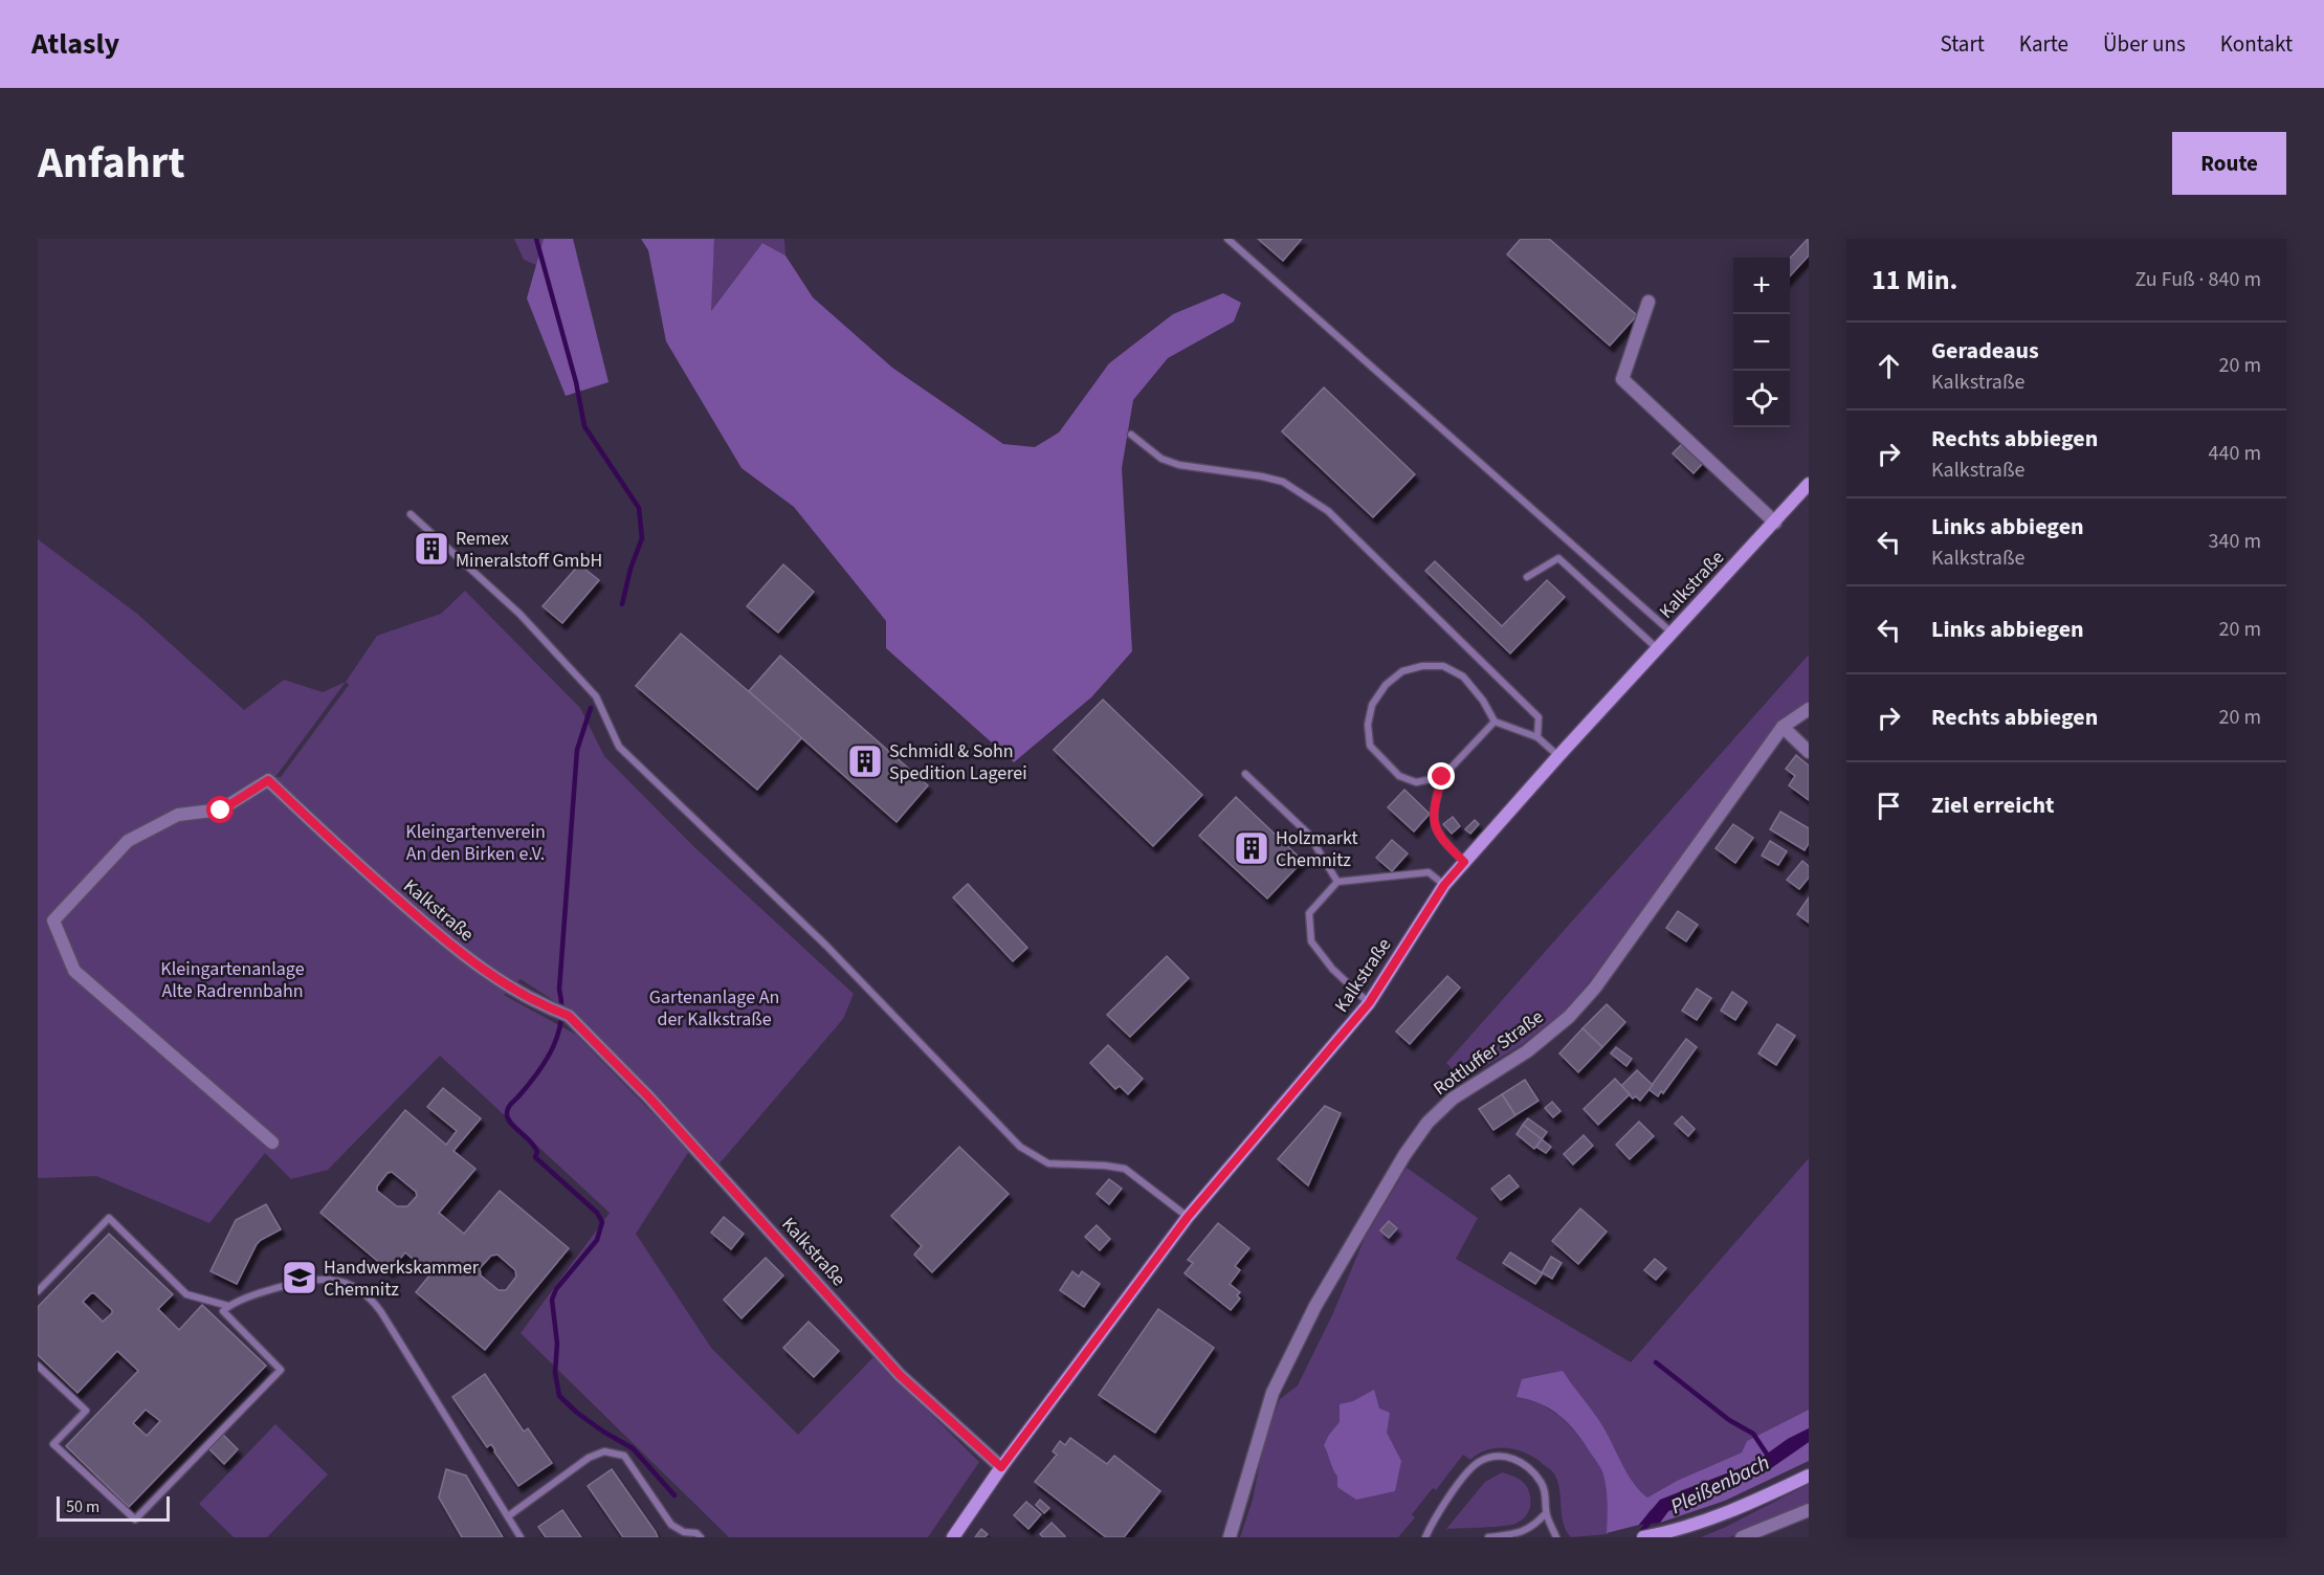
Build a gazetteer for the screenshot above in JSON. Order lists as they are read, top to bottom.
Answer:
{
  "streets": {
    "main road": ["Kalkstraße"],
    "street": ["Rottluffer Straße"]
  },
  "water": ["Pleißenbach"],
  "parks": ["Kleingartenverein An den Birken e.V.", "Kleingartenanlage Alte Radrennbahn", "Gartenanlage An der Kalkstraße"],
  "places": {
    "building": ["Remex Mineralstoff GmbH", "Schmidl & Sohn Spedition Lagerei", "Holzmarkt Chemnitz"],
    "school or university": ["Handwerkskammer Chemnitz"]
  },
  "scale_bar": "50 m",
  "page": {
    "header": "Atlasly",
    "nav": [
      "Start",
      "Karte",
      "Über uns",
      "Kontakt"
    ],
    "title": "Anfahrt",
    "buttons": "Route",
    "heading": ["11 Min.", "Zu Fuß · 840 m"],
    "map_buttons": ["+", "−"],
    "list": [
      ["Geradeaus", "Kalkstraße", "20 m"],
      ["Rechts abbiegen", "Kalkstraße", "440 m"],
      ["Links abbiegen", "Kalkstraße", "340 m"],
      ["Links abbiegen", "20 m"],
      ["Rechts abbiegen", "20 m"],
      "Ziel erreicht"
    ],
    "scale": "50 m"
  }
}
